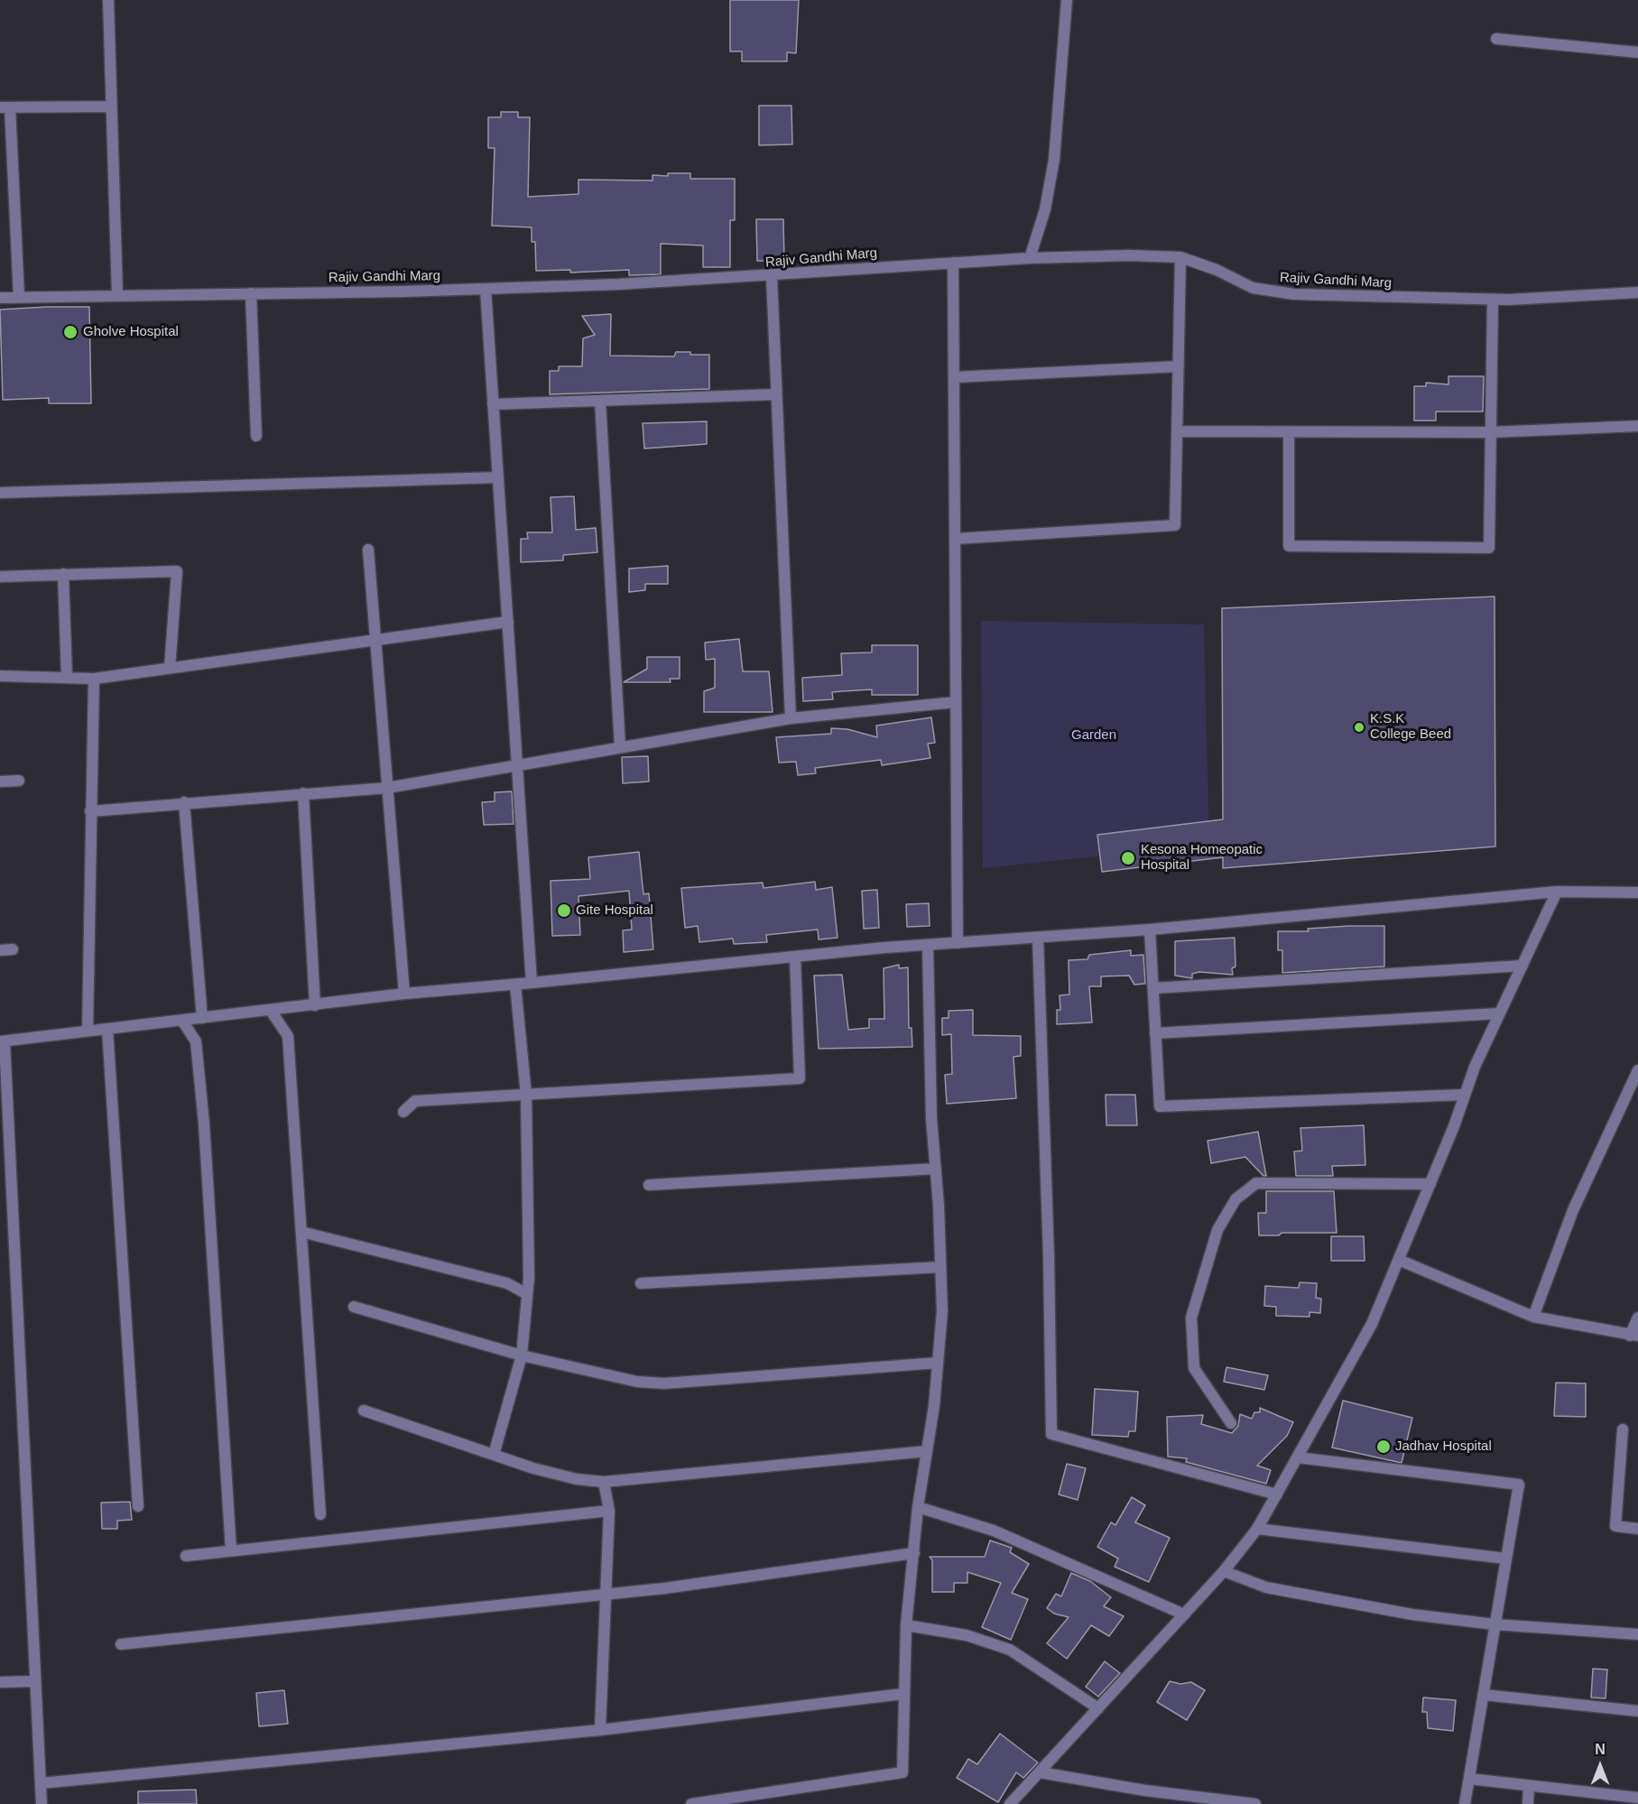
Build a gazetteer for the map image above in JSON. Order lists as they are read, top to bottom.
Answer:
{
  "streets": {
    "street": ["Rajiv Gandhi Marg"]
  },
  "parks": ["Garden"],
  "places": [
    "Gholve Hospital",
    "K.S.K College Beed",
    "Kesona Homeopatic Hospital",
    "Gite Hospital",
    "Jadhav Hospital"
  ],
  "north": "top"
}
